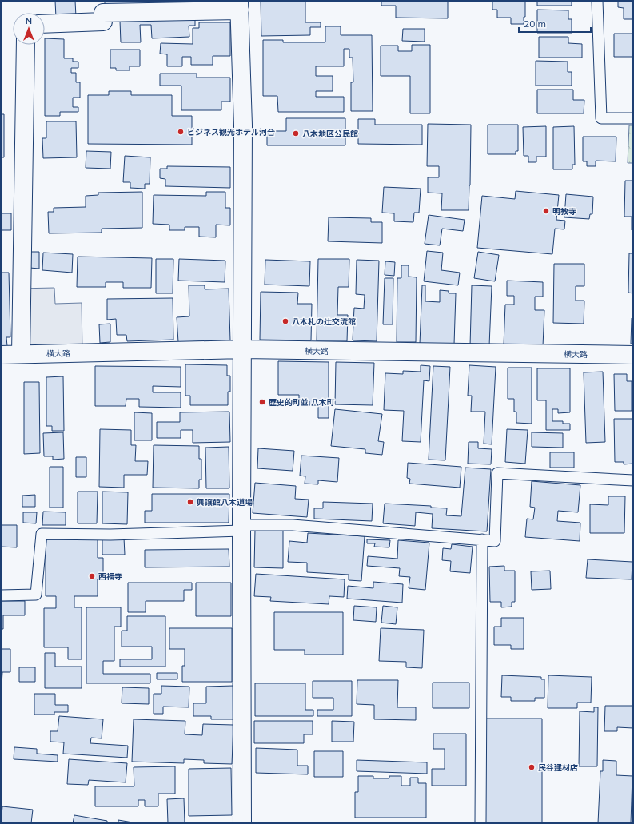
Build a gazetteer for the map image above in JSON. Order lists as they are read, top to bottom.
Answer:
{
  "streets": {
    "street": ["横大路"]
  },
  "places": [
    "ビジネス観光ホテル河合",
    "八木地区公民館",
    "明教寺",
    "八木札の辻交流館",
    "歴史的町並 八木町",
    "興譲館八木道場",
    "西福寺",
    "民谷建材店"
  ],
  "scale_bar": "20 m",
  "north": "top"
}
